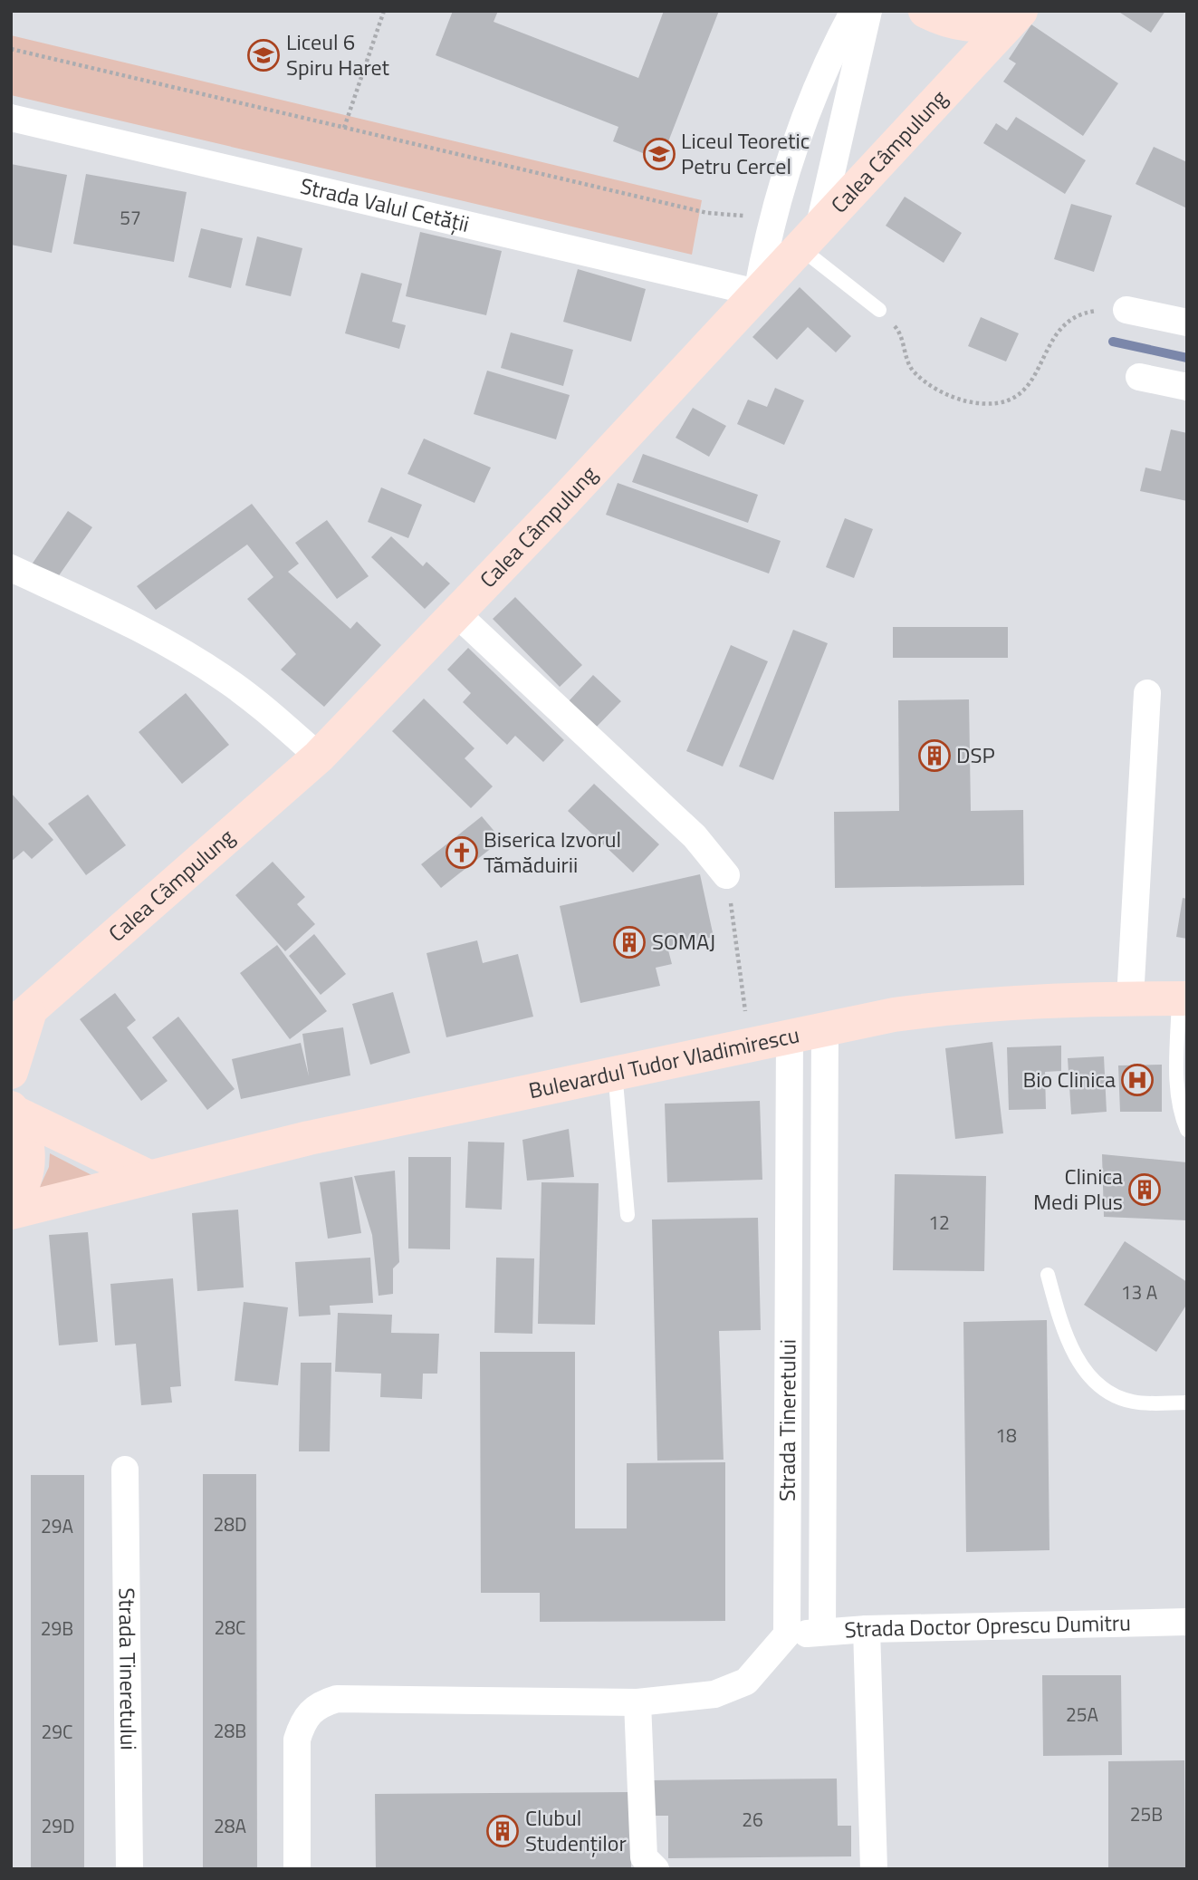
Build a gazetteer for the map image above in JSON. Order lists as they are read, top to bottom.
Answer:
{
  "streets": {
    "street": [
      "Calea Câmpulung",
      "Strada Valul Cetății",
      "Bulevardul Tudor Vladimirescu",
      "Strada Tineretului",
      "Strada Doctor Oprescu Dumitru"
    ]
  },
  "crossings": [
    ["Calea Câmpulung", "Strada Valul Cetății"],
    ["Bulevardul Tudor Vladimirescu", "Strada Tineretului"],
    ["Strada Tineretului", "Strada Doctor Oprescu Dumitru"]
  ],
  "places": {
    "school or university": ["Liceul 6 Spiru Haret", "Liceul Teoretic Petru Cercel"],
    "building": [
      "DSP",
      "SOMAJ",
      "Clinica Medi Plus",
      "Clubul Studenților"
    ],
    "church": ["Biserica Izvorul Tămăduirii"],
    "hospital": ["Bio Clinica"]
  },
  "house_numbers": [
    "57",
    "12",
    "13 A",
    "18",
    "28D",
    "29A",
    "28C",
    "29B",
    "25A",
    "28B",
    "29C",
    "25B",
    "26",
    "29D",
    "28A"
  ]
}
